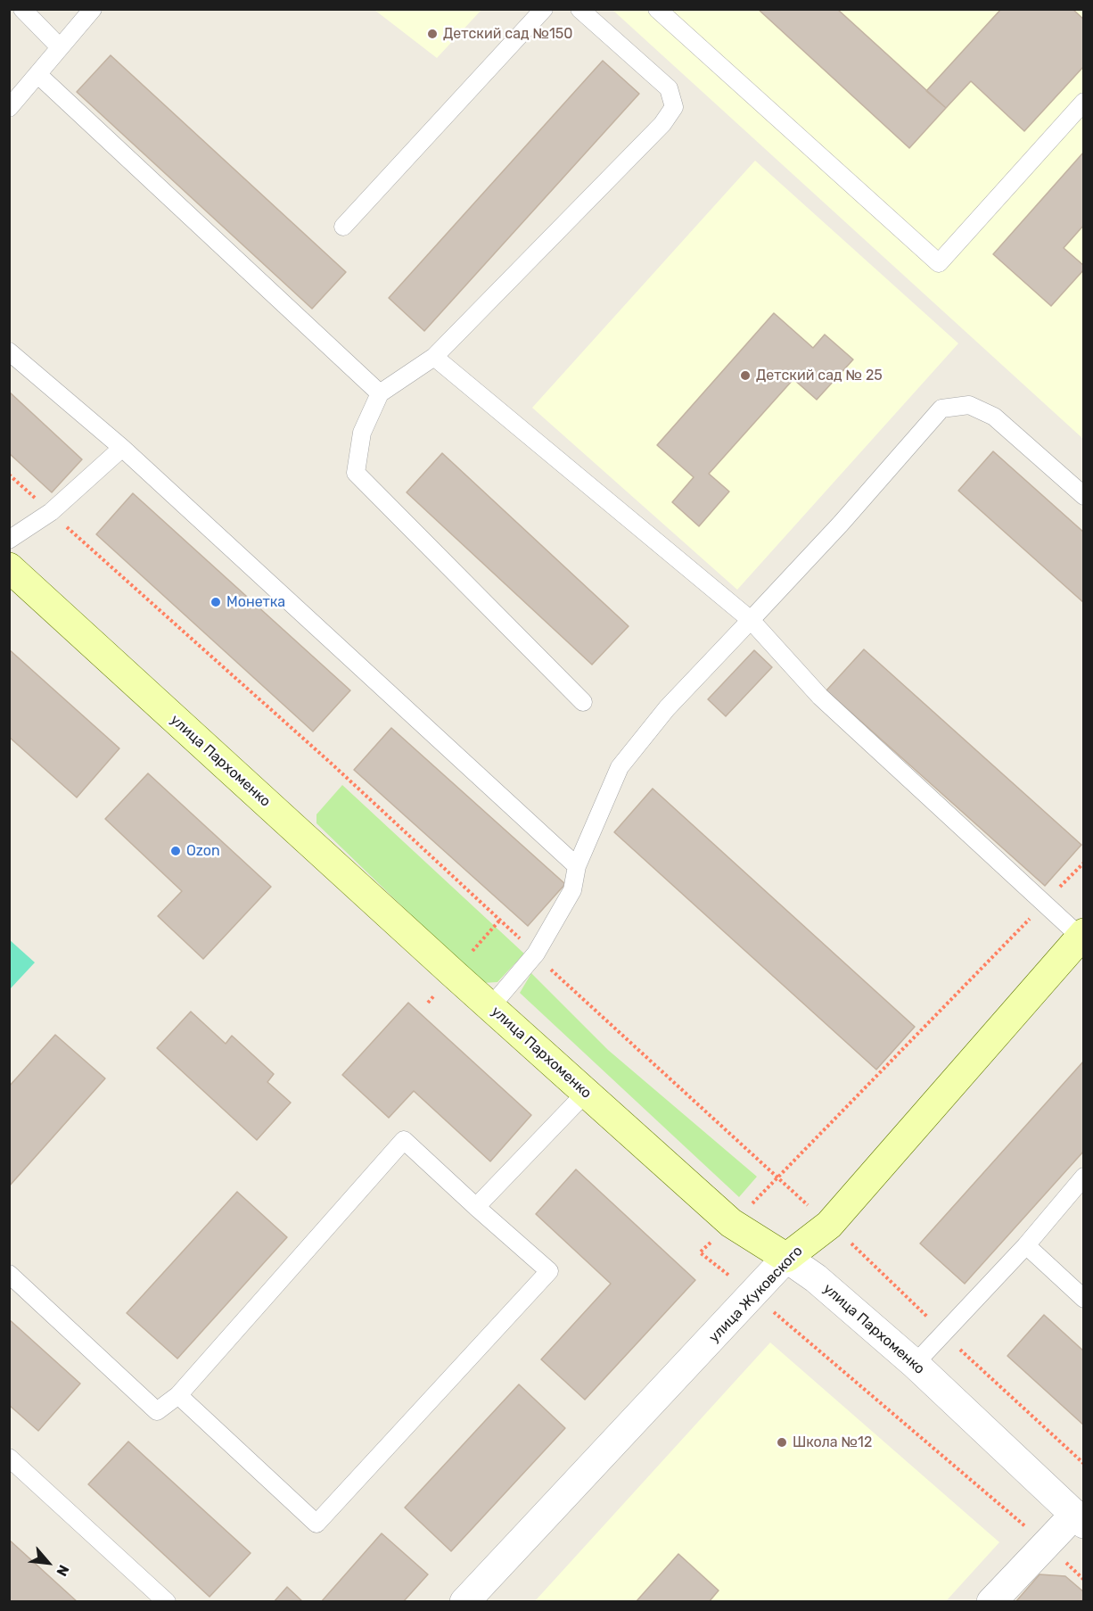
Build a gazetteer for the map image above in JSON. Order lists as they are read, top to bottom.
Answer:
{
  "streets": {
    "street": ["улица Пархоменко", "улица Жуковского"]
  },
  "crossings": [
    ["улица Пархоменко", "улица Жуковского"]
  ],
  "places": [
    "Детский сад №150",
    "Детский сад № 25",
    "Монетка",
    "Ozon",
    "Школа №12"
  ],
  "north": "bottom right"
}
